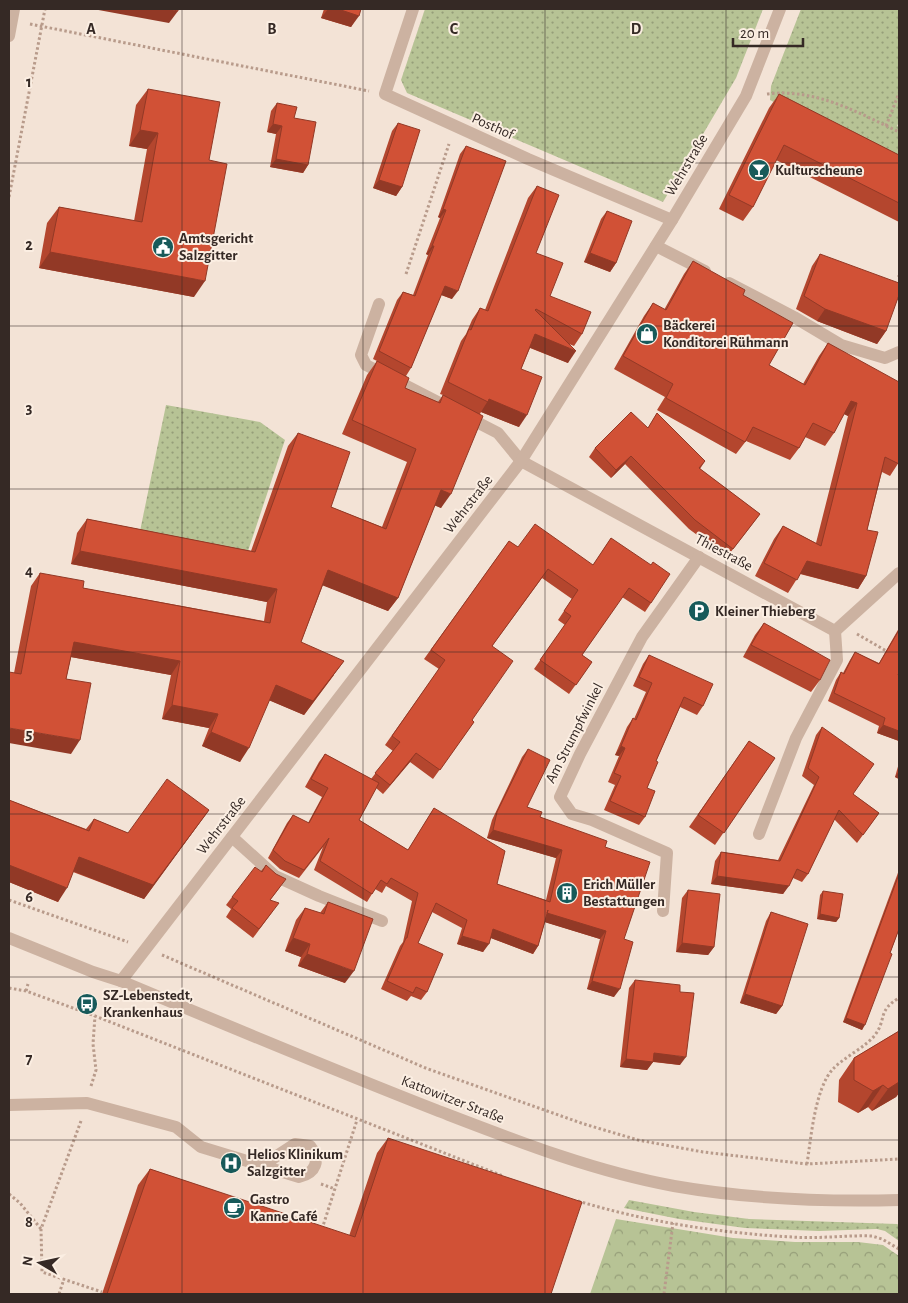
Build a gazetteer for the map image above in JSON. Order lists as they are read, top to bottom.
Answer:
{
  "streets": {
    "street": [
      "Posthof",
      "Wehrstraße",
      "Thiestraße",
      "Am Strumpfwinkel",
      "Kattowitzer Straße"
    ]
  },
  "crossings": [
    ["Posthof", "Wehrstraße"],
    ["Wehrstraße", "Thiestraße"],
    ["Wehrstraße", "Kattowitzer Straße"],
    ["Thiestraße", "Am Strumpfwinkel"]
  ],
  "places": {
    "bar": ["Kulturscheune"],
    "public building": ["Amtsgericht Salzgitter"],
    "shop": ["Bäckerei Konditorei Rühmann"],
    "parking": ["Kleiner Thieberg"],
    "building": ["Erich Müller Bestattungen"],
    "bus stop": ["SZ-Lebenstedt, Krankenhaus"],
    "hospital": ["Helios Klinikum Salzgitter"],
    "cafe": ["Gastro Kanne Café"]
  },
  "scale_bar": "20 m",
  "north": "left",
  "grid": {
    "columns": [
      "A",
      "B",
      "C",
      "D"
    ],
    "rows": [
      "1",
      "2",
      "3",
      "4",
      "5",
      "6",
      "7",
      "8"
    ]
  }
}
